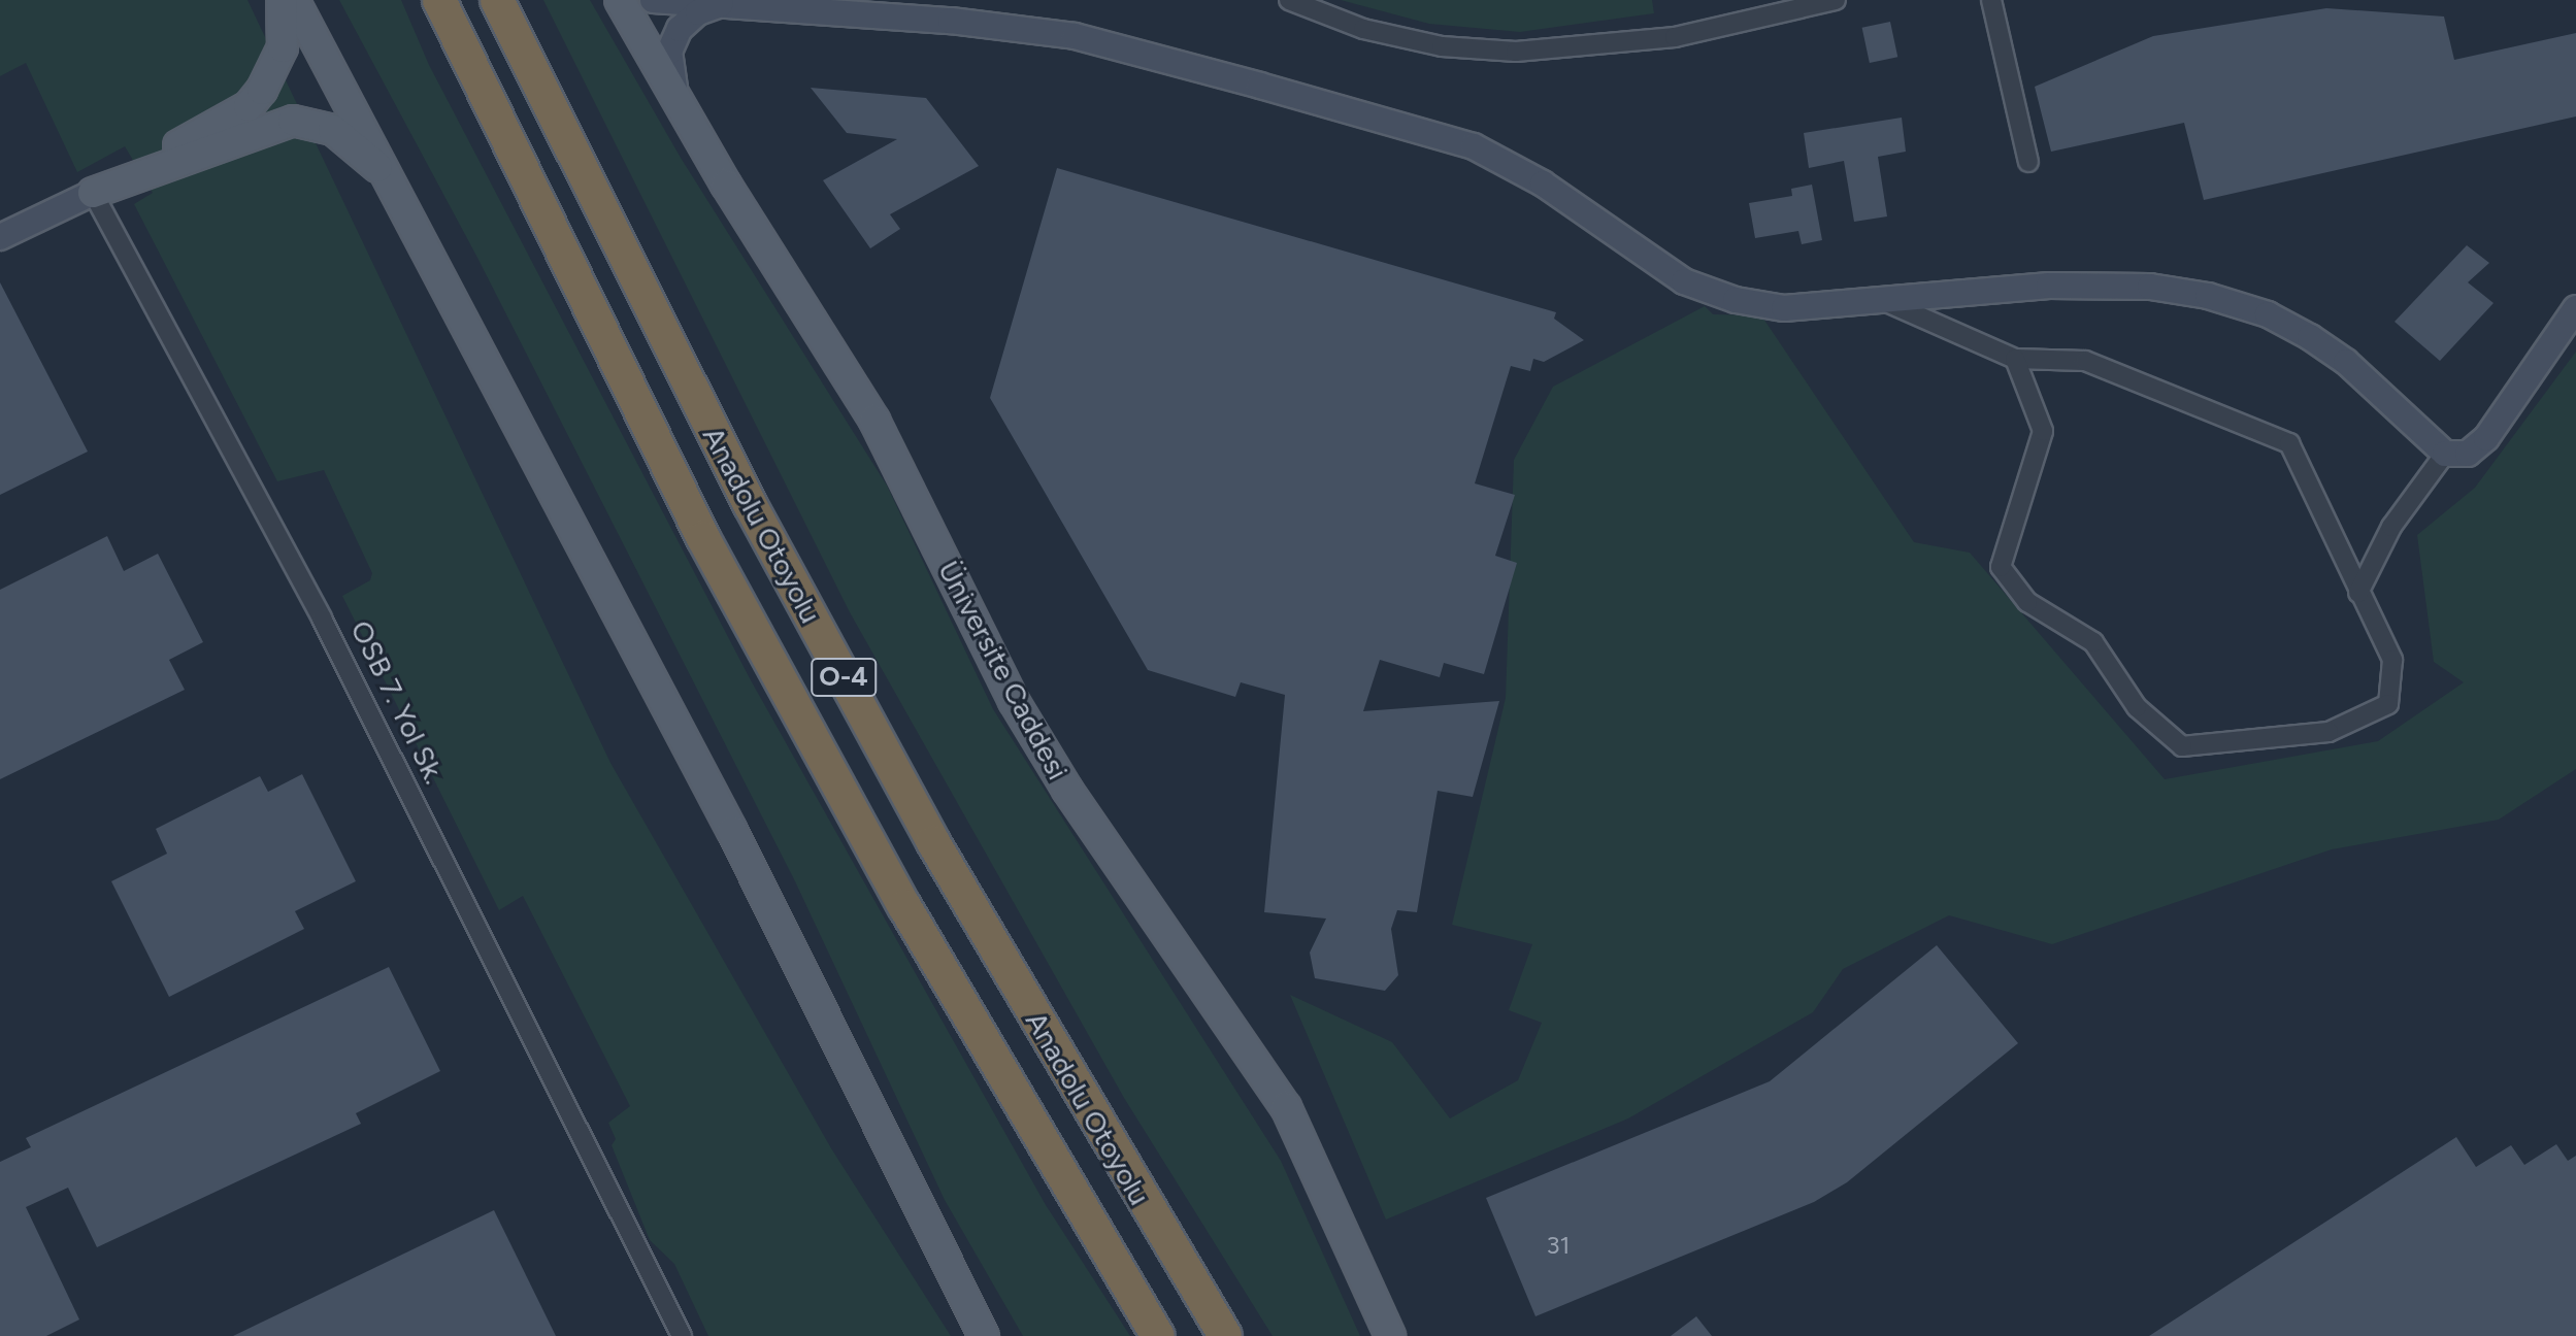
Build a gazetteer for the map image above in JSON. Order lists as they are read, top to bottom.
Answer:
{
  "streets": {
    "highway": ["Anadolu Otoyolu", "O-4"],
    "main road": ["Üniversite Caddesi"],
    "street": ["OSB 7. Yol Sk."]
  },
  "house_numbers": ["31"]
}
